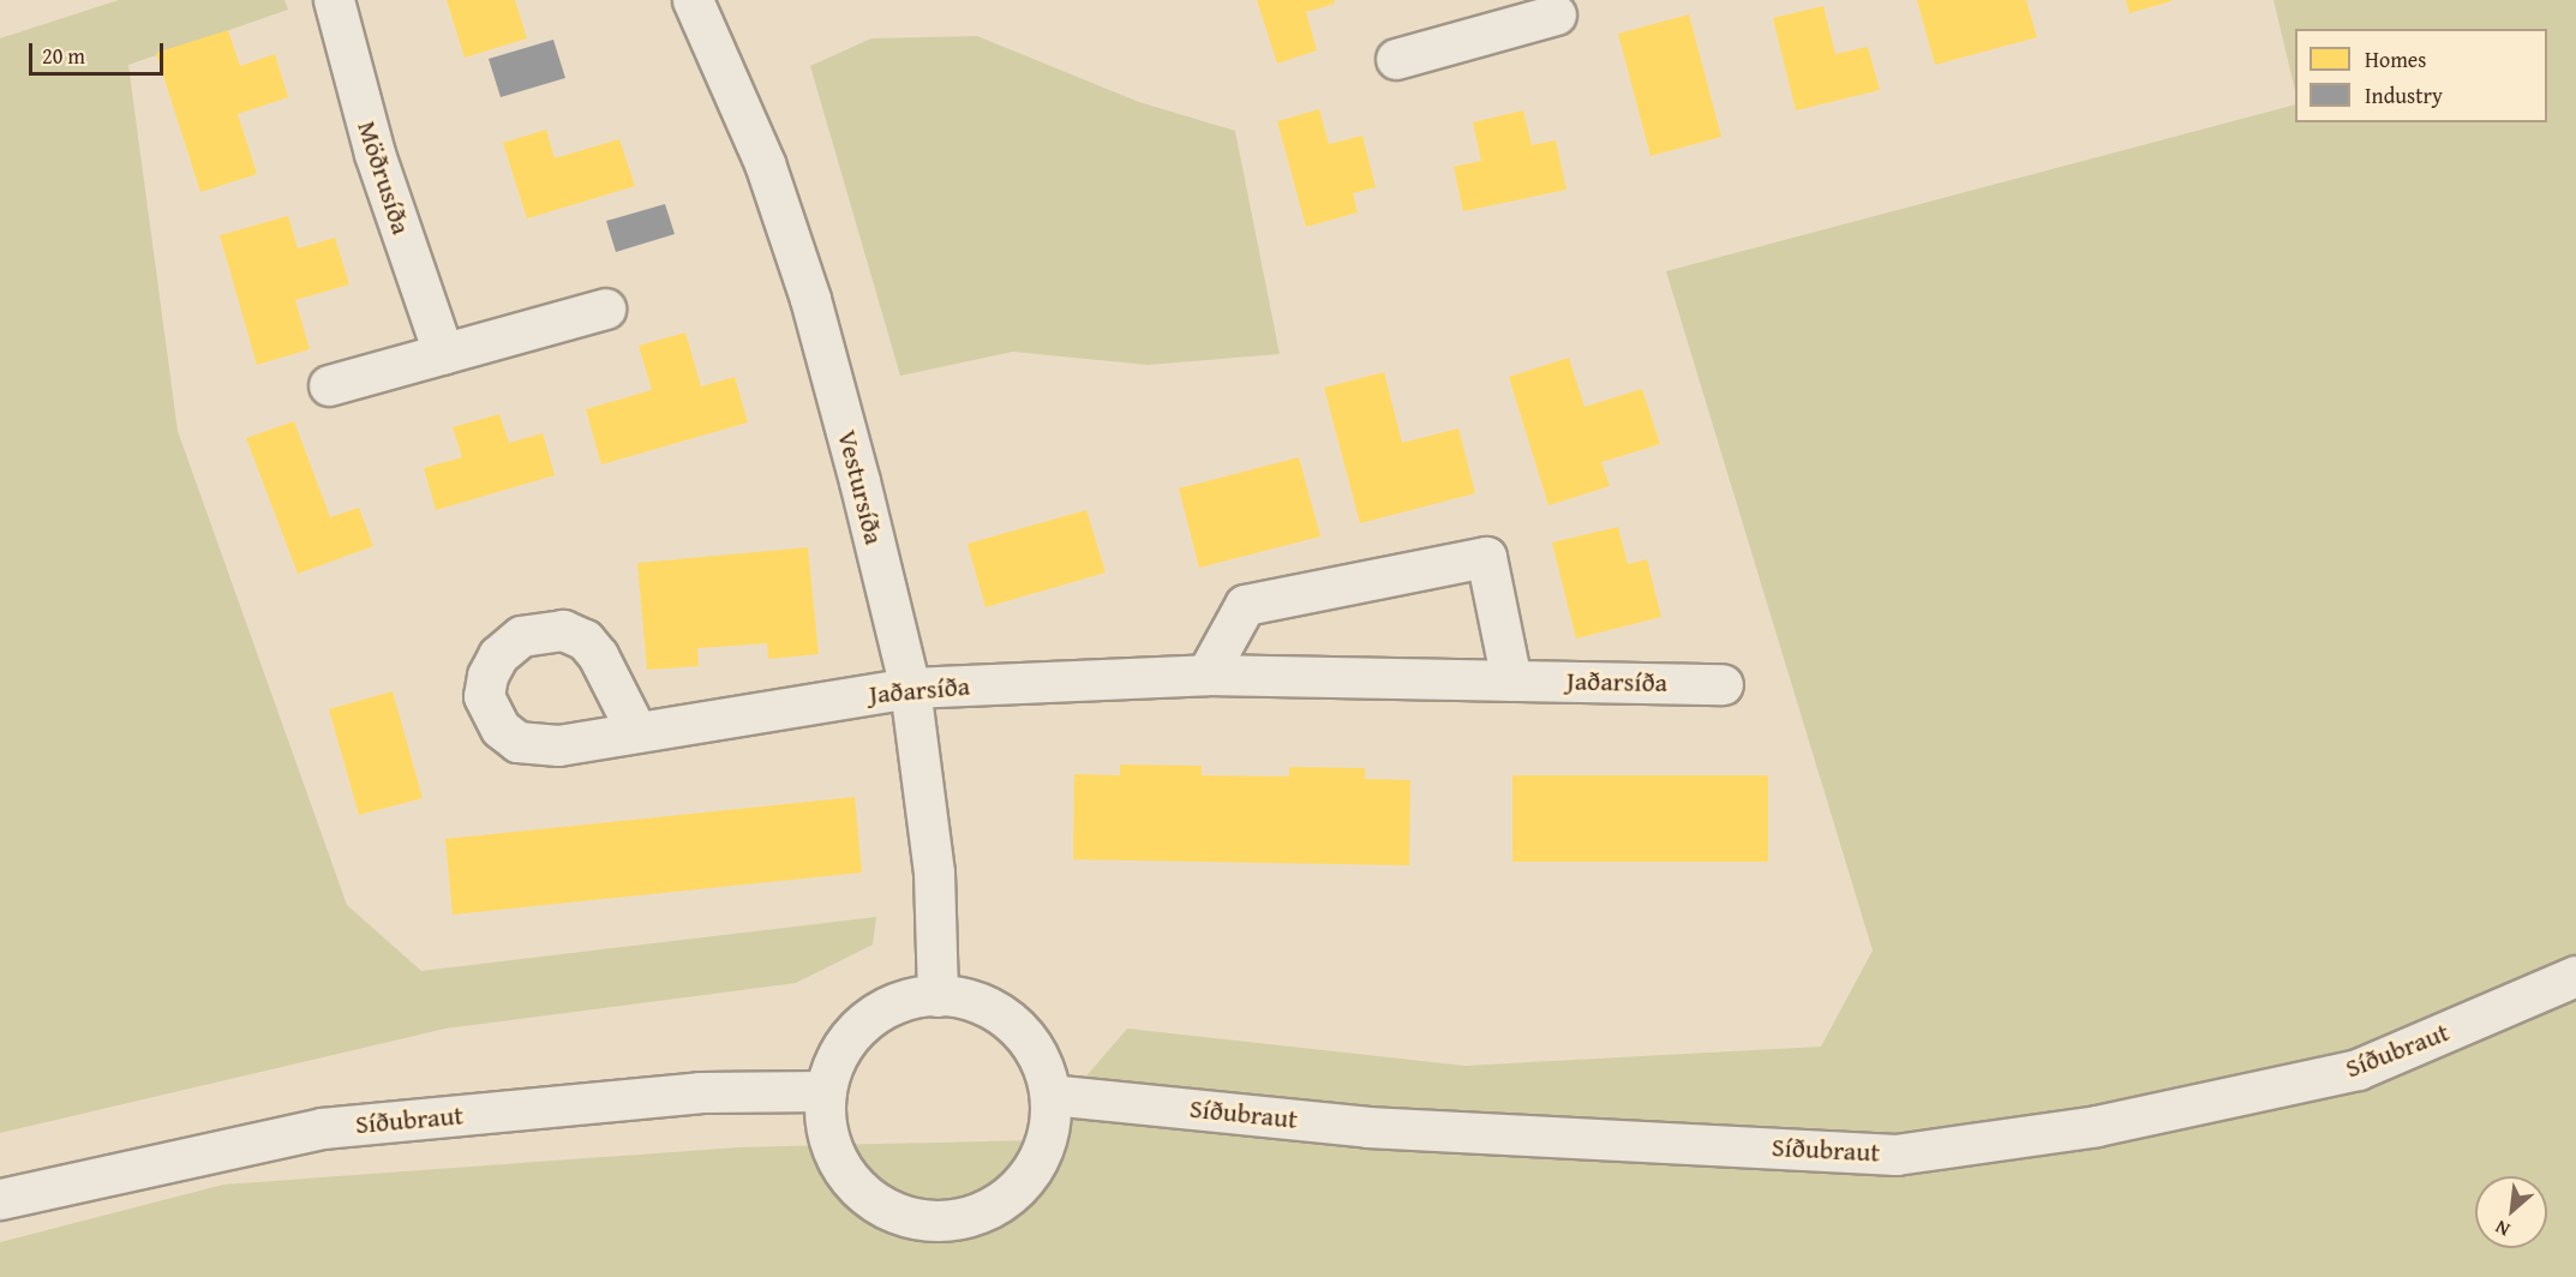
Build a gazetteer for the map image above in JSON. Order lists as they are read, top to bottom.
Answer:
{
  "streets": {
    "street": [
      "Möðrusíða",
      "Vestursíða",
      "Jaðarsíða",
      "Síðubraut"
    ]
  },
  "crossings": [
    ["Vestursíða", "Jaðarsíða"],
    ["Vestursíða", "Síðubraut"]
  ],
  "legend": ["Homes", "Industry"],
  "scale_bar": "20 m",
  "north": "bottom left"
}
